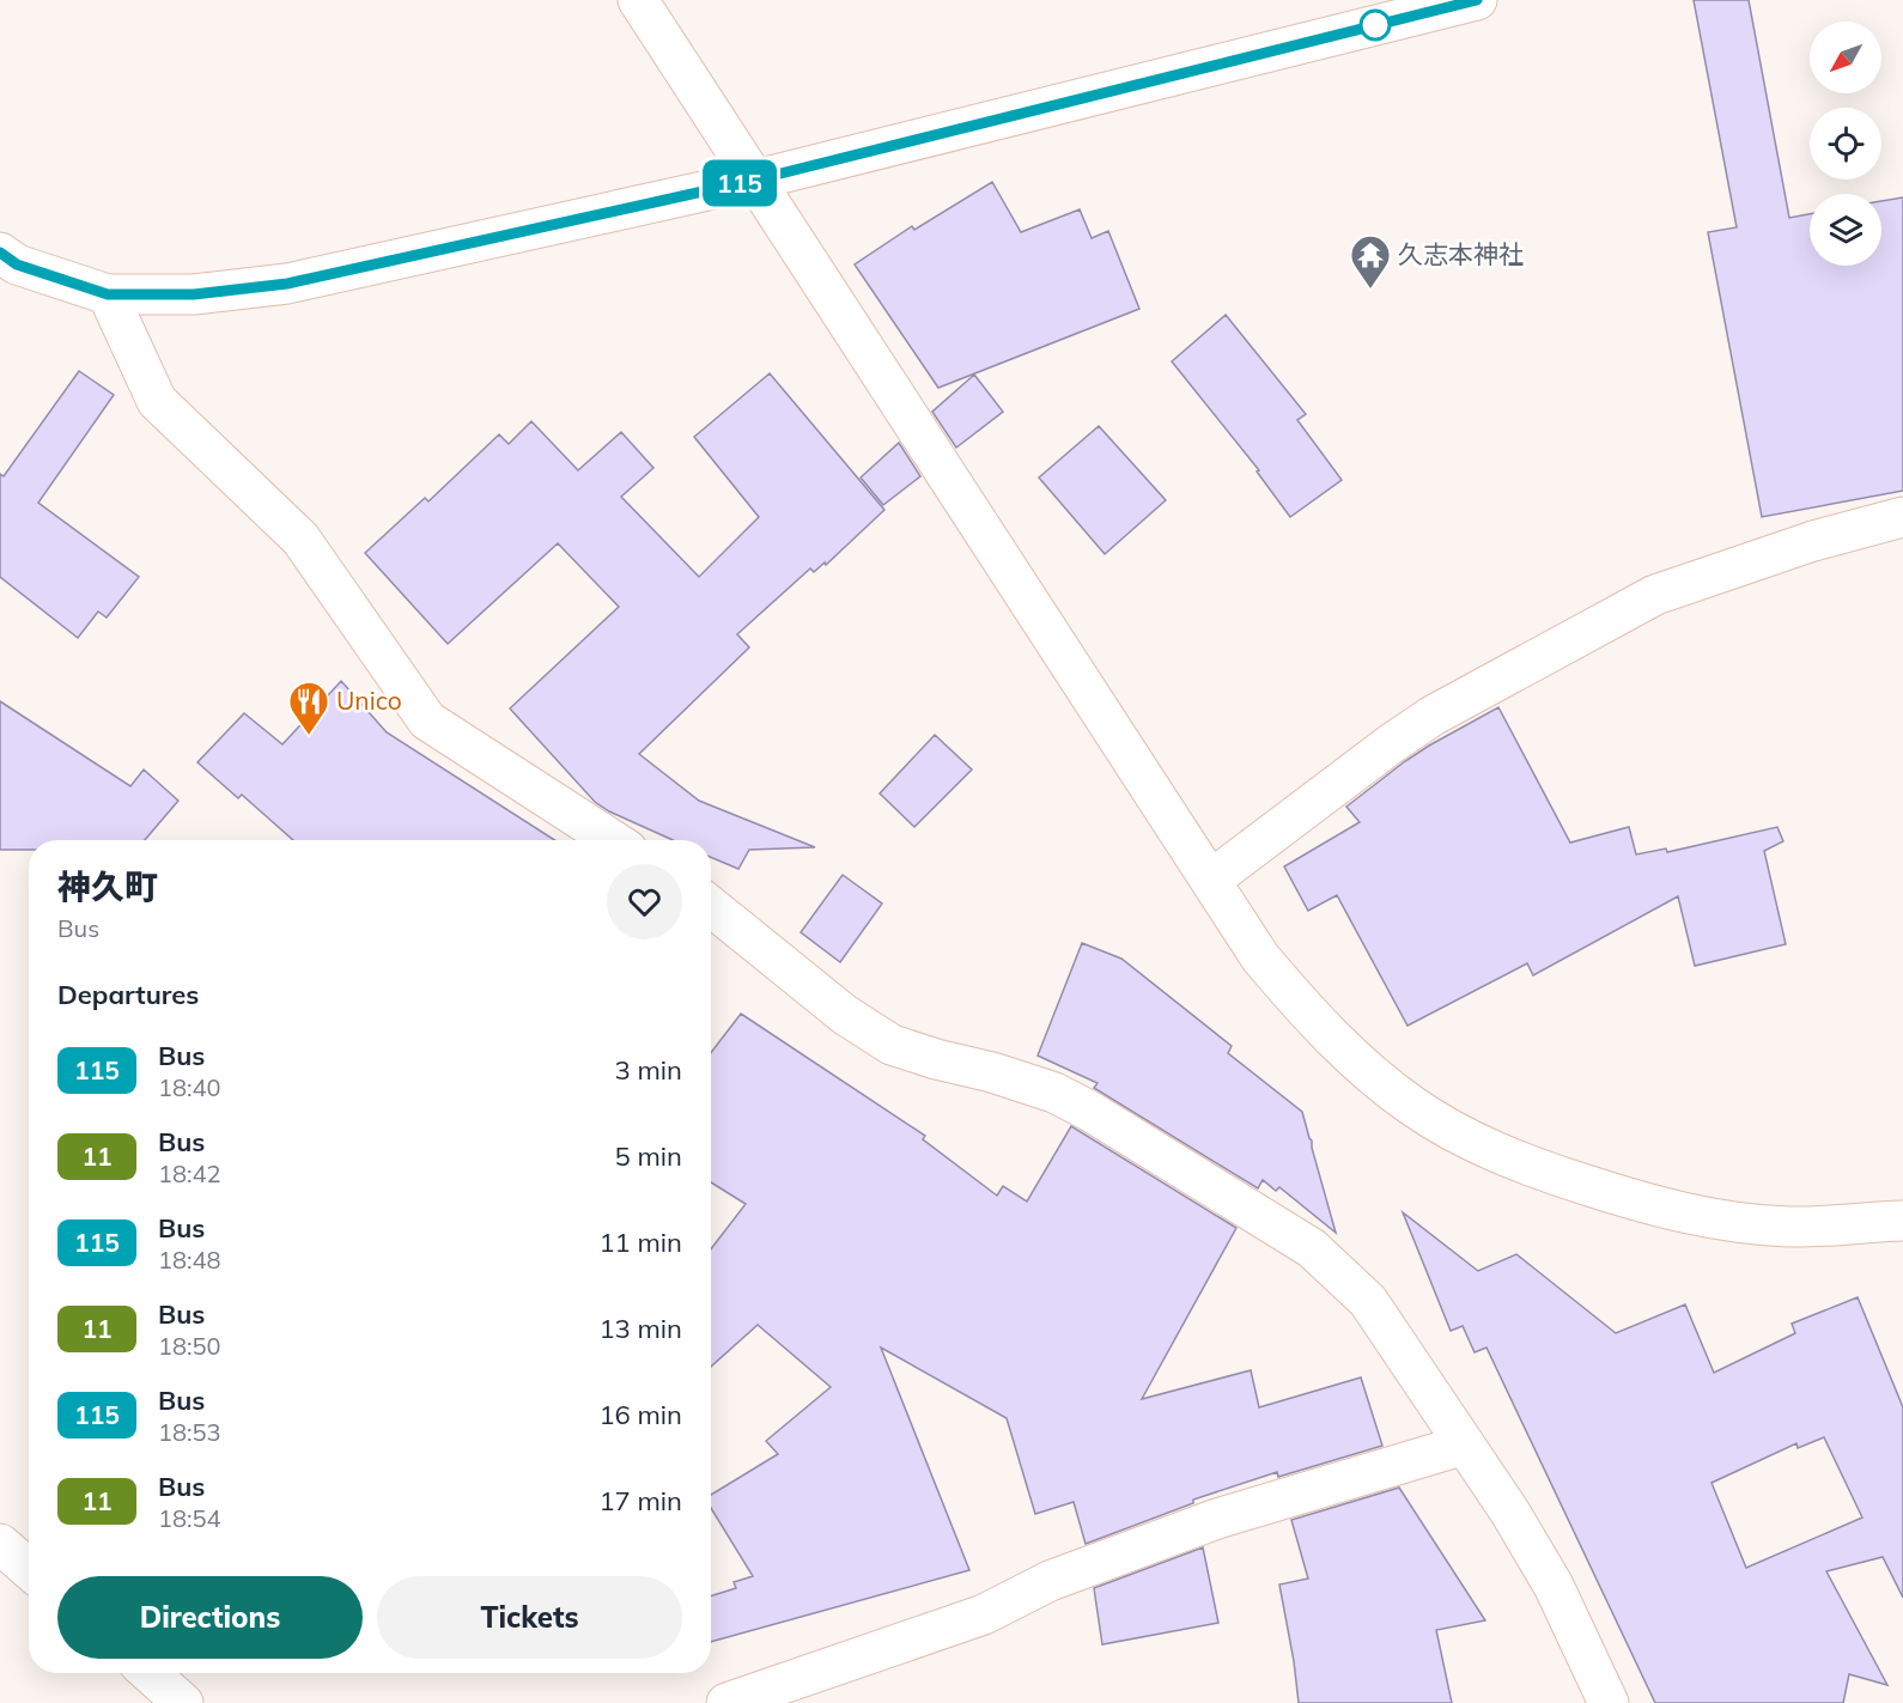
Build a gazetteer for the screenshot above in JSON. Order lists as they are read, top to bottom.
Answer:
{
  "places": {
    "temple": ["久志本神社"],
    "restaurant": ["Unico"]
  },
  "lines": ["bus line 115"],
  "north": "bottom left",
  "page": {
    "on_map": "115",
    "heading": [
      ["神久町", "Bus"],
      "Departures"
    ],
    "list": [
      {
        "mark": "115",
        "name": "Bus",
        "note": "18:40",
        "value": "3 min"
      },
      {
        "mark": "11",
        "name": "Bus",
        "note": "18:42",
        "value": "5 min"
      },
      {
        "mark": "115",
        "name": "Bus",
        "note": "18:48",
        "value": "11 min"
      },
      {
        "mark": "11",
        "name": "Bus",
        "note": "18:50",
        "value": "13 min"
      },
      {
        "mark": "115",
        "name": "Bus",
        "note": "18:53",
        "value": "16 min"
      },
      {
        "mark": "11",
        "name": "Bus",
        "note": "18:54",
        "value": "17 min"
      }
    ],
    "buttons": ["Directions", "Tickets"]
  }
}
